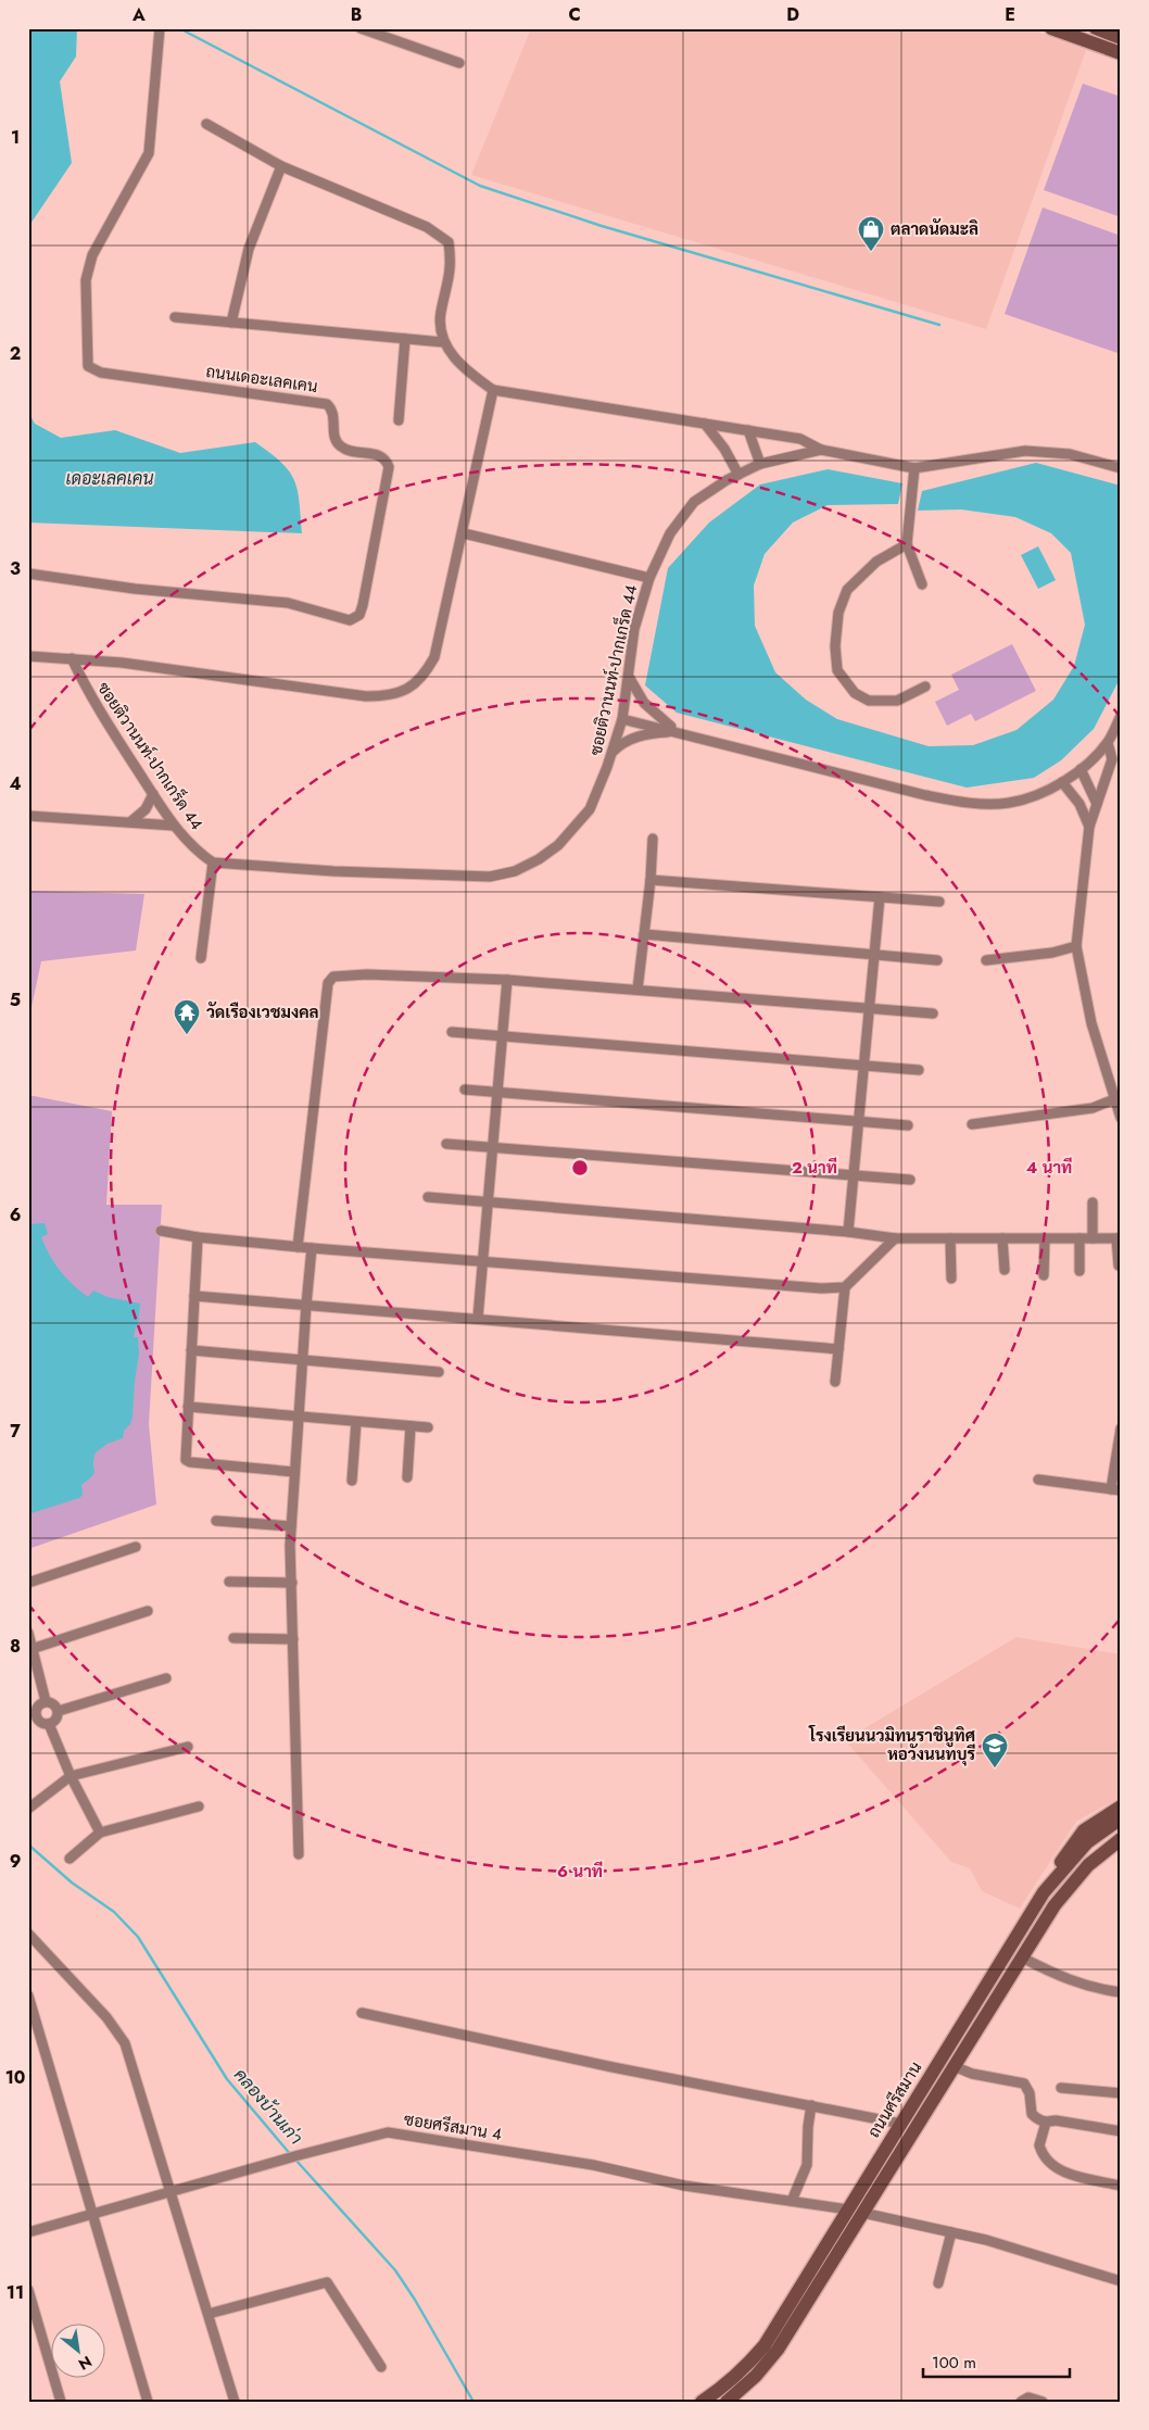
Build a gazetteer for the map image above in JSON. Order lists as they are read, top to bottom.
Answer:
{
  "streets": {
    "main road": ["ถนนศรีสมาน"],
    "street": ["ถนนเดอะเลคเคน", "ซอยติวานนท์-ปากเกร็ด 44", "ซอยศรีสมาน 4"]
  },
  "crossings": [
    ["ถนนศรีสมาน", "ซอยศรีสมาน 4"]
  ],
  "water": ["เดอะเลคเคน", "คลองบ้านเก่า"],
  "places": {
    "shop": ["ตลาดนัดมะลิ"],
    "temple": ["วัดเรืองเวชมงคล"],
    "school or university": ["โรงเรียนนวมิทนราชินูทิศ หอวังนนทบุรี"]
  },
  "scale_bar": "100 m",
  "north": "bottom right",
  "grid": {
    "columns": [
      "A",
      "B",
      "C",
      "D",
      "E"
    ],
    "rows": [
      "1",
      "2",
      "3",
      "4",
      "5",
      "6",
      "7",
      "8",
      "9",
      "10",
      "11"
    ]
  },
  "rings": ["2 นาที", "4 นาที", "6 นาที"]
}
